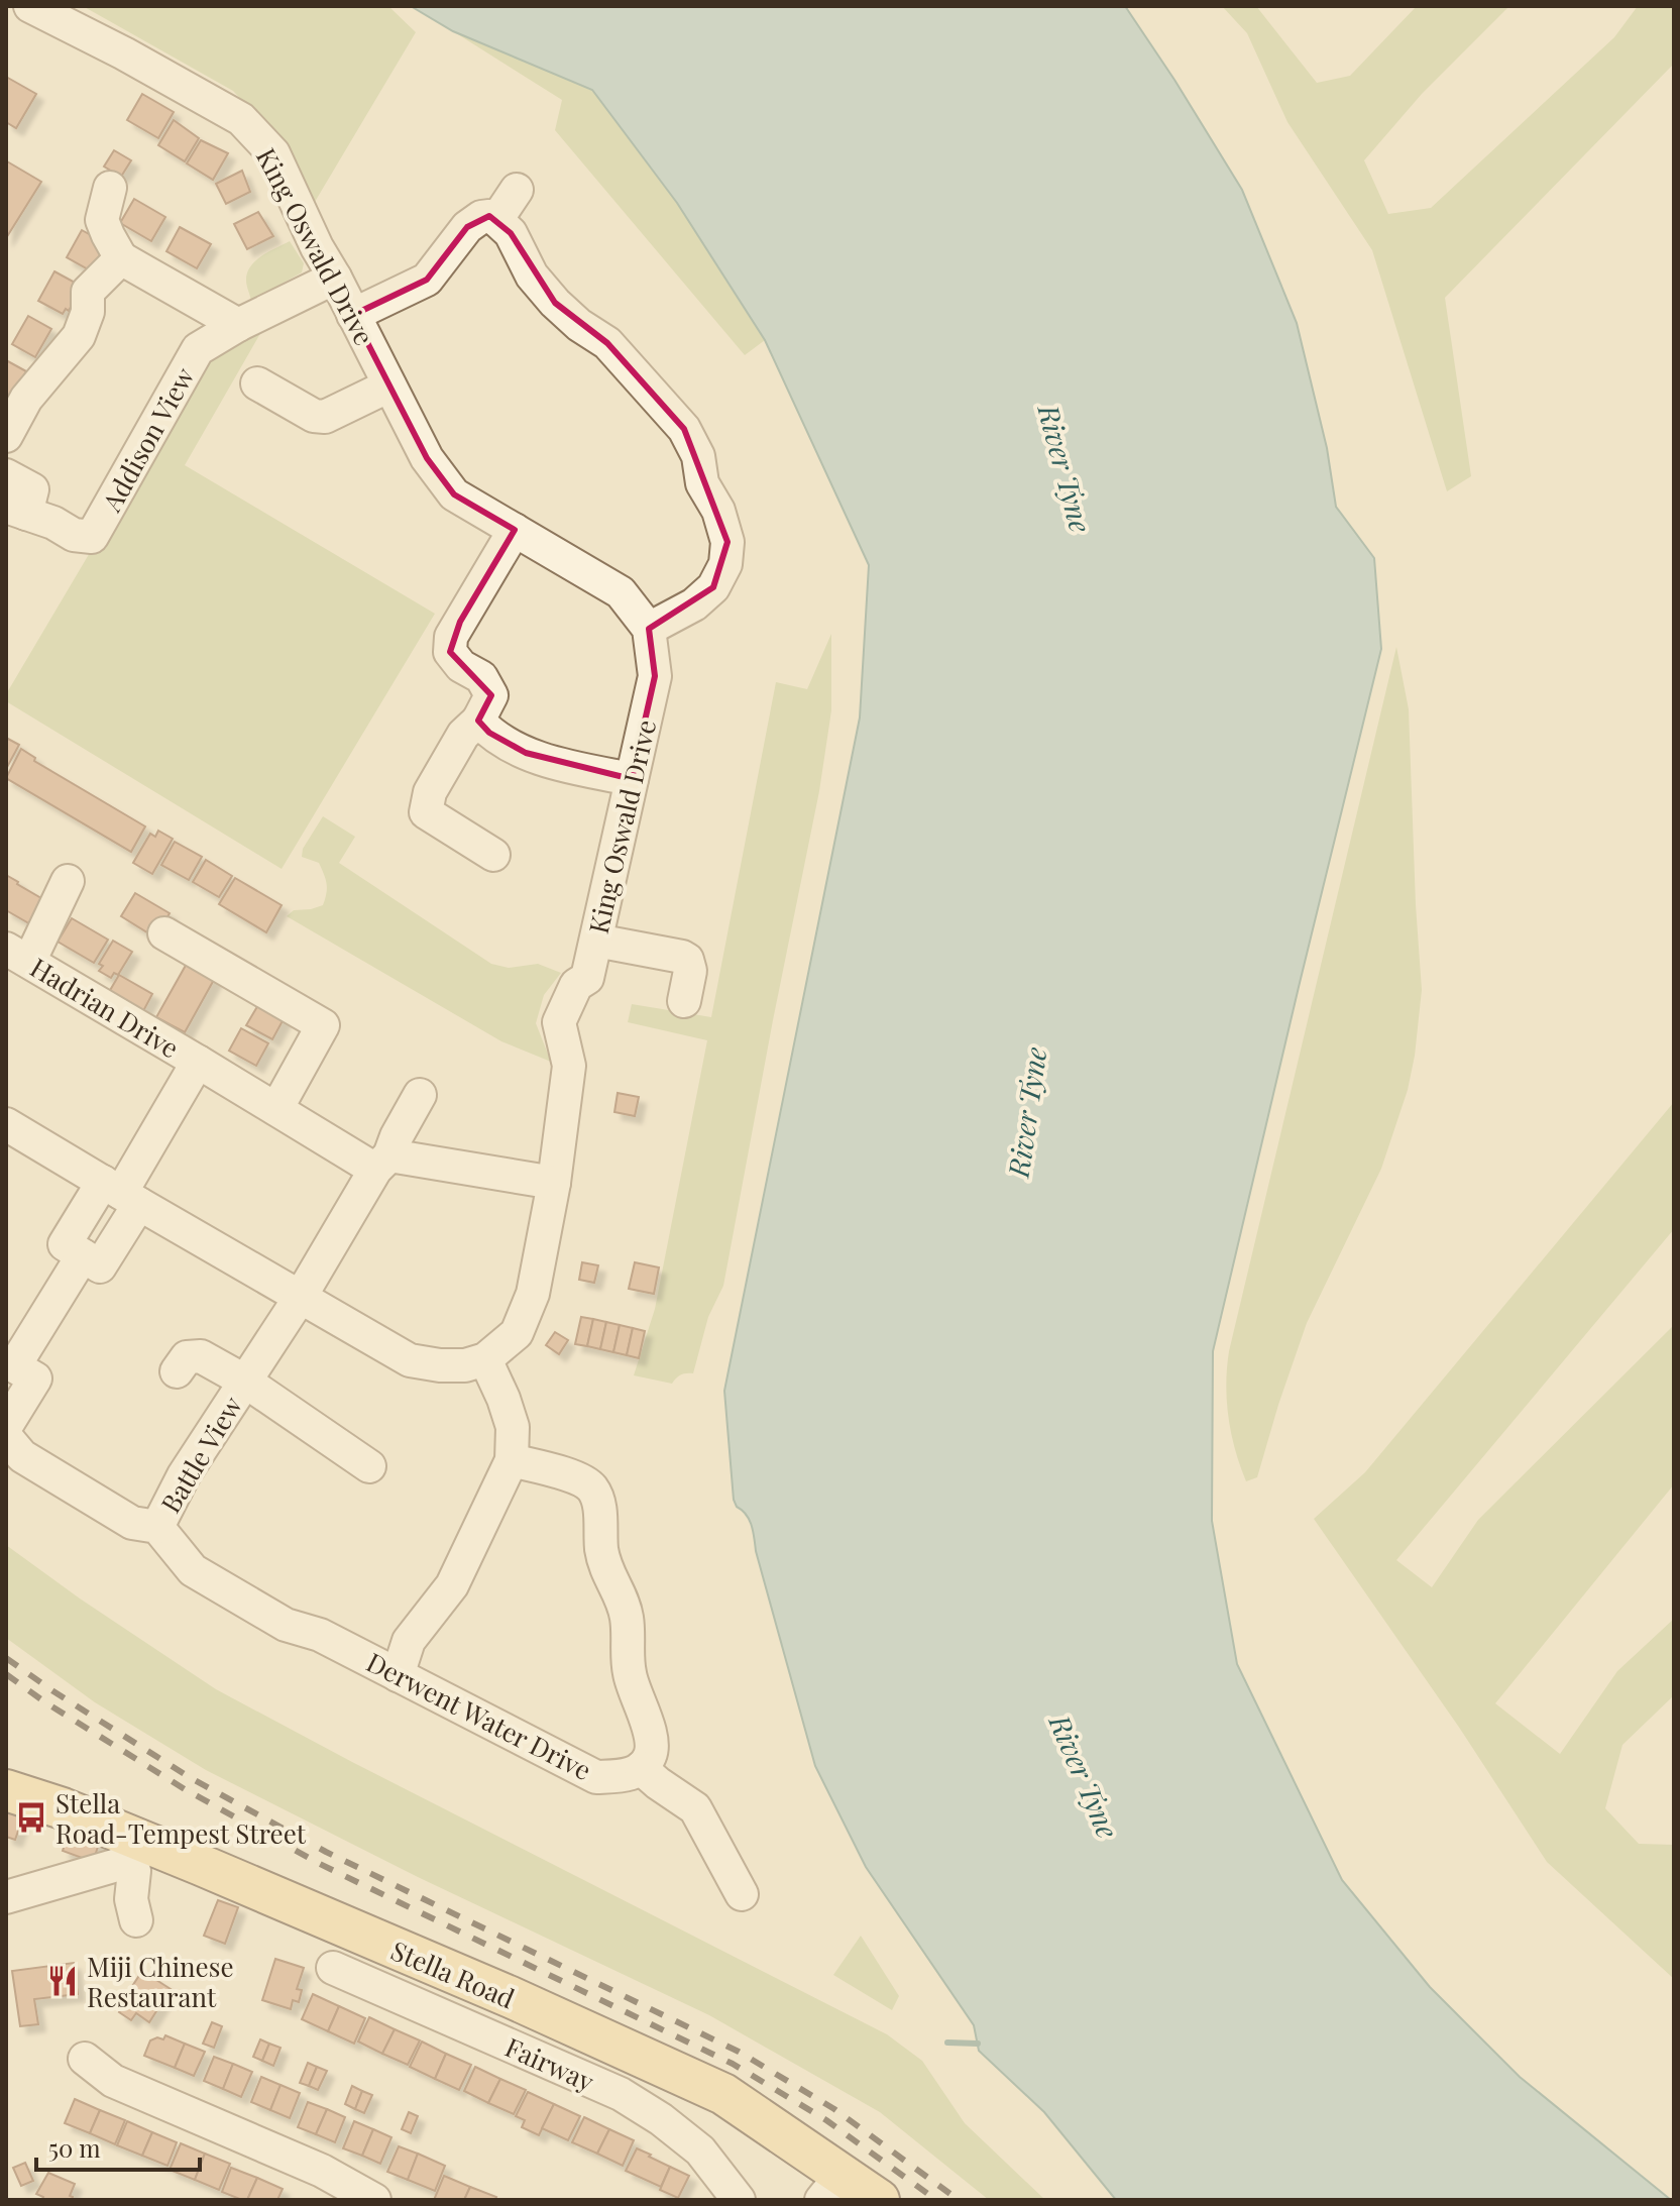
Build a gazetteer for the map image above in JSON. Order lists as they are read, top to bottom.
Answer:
{
  "streets": {
    "main road": ["Stella Road"],
    "street": [
      "King Oswald Drive",
      "Addison View",
      "Hadrian Drive",
      "Battle View",
      "Derwent Water Drive",
      "Fairway"
    ]
  },
  "crossings": [
    ["King Oswald Drive", "Addison View"],
    ["Battle View", "Derwent Water Drive"]
  ],
  "water": ["River Tyne"],
  "places": {
    "bus stop": ["Stella Road-Tempest Street"],
    "restaurant": ["Miji Chinese Restaurant"]
  },
  "scale_bar": "50 m"
}
